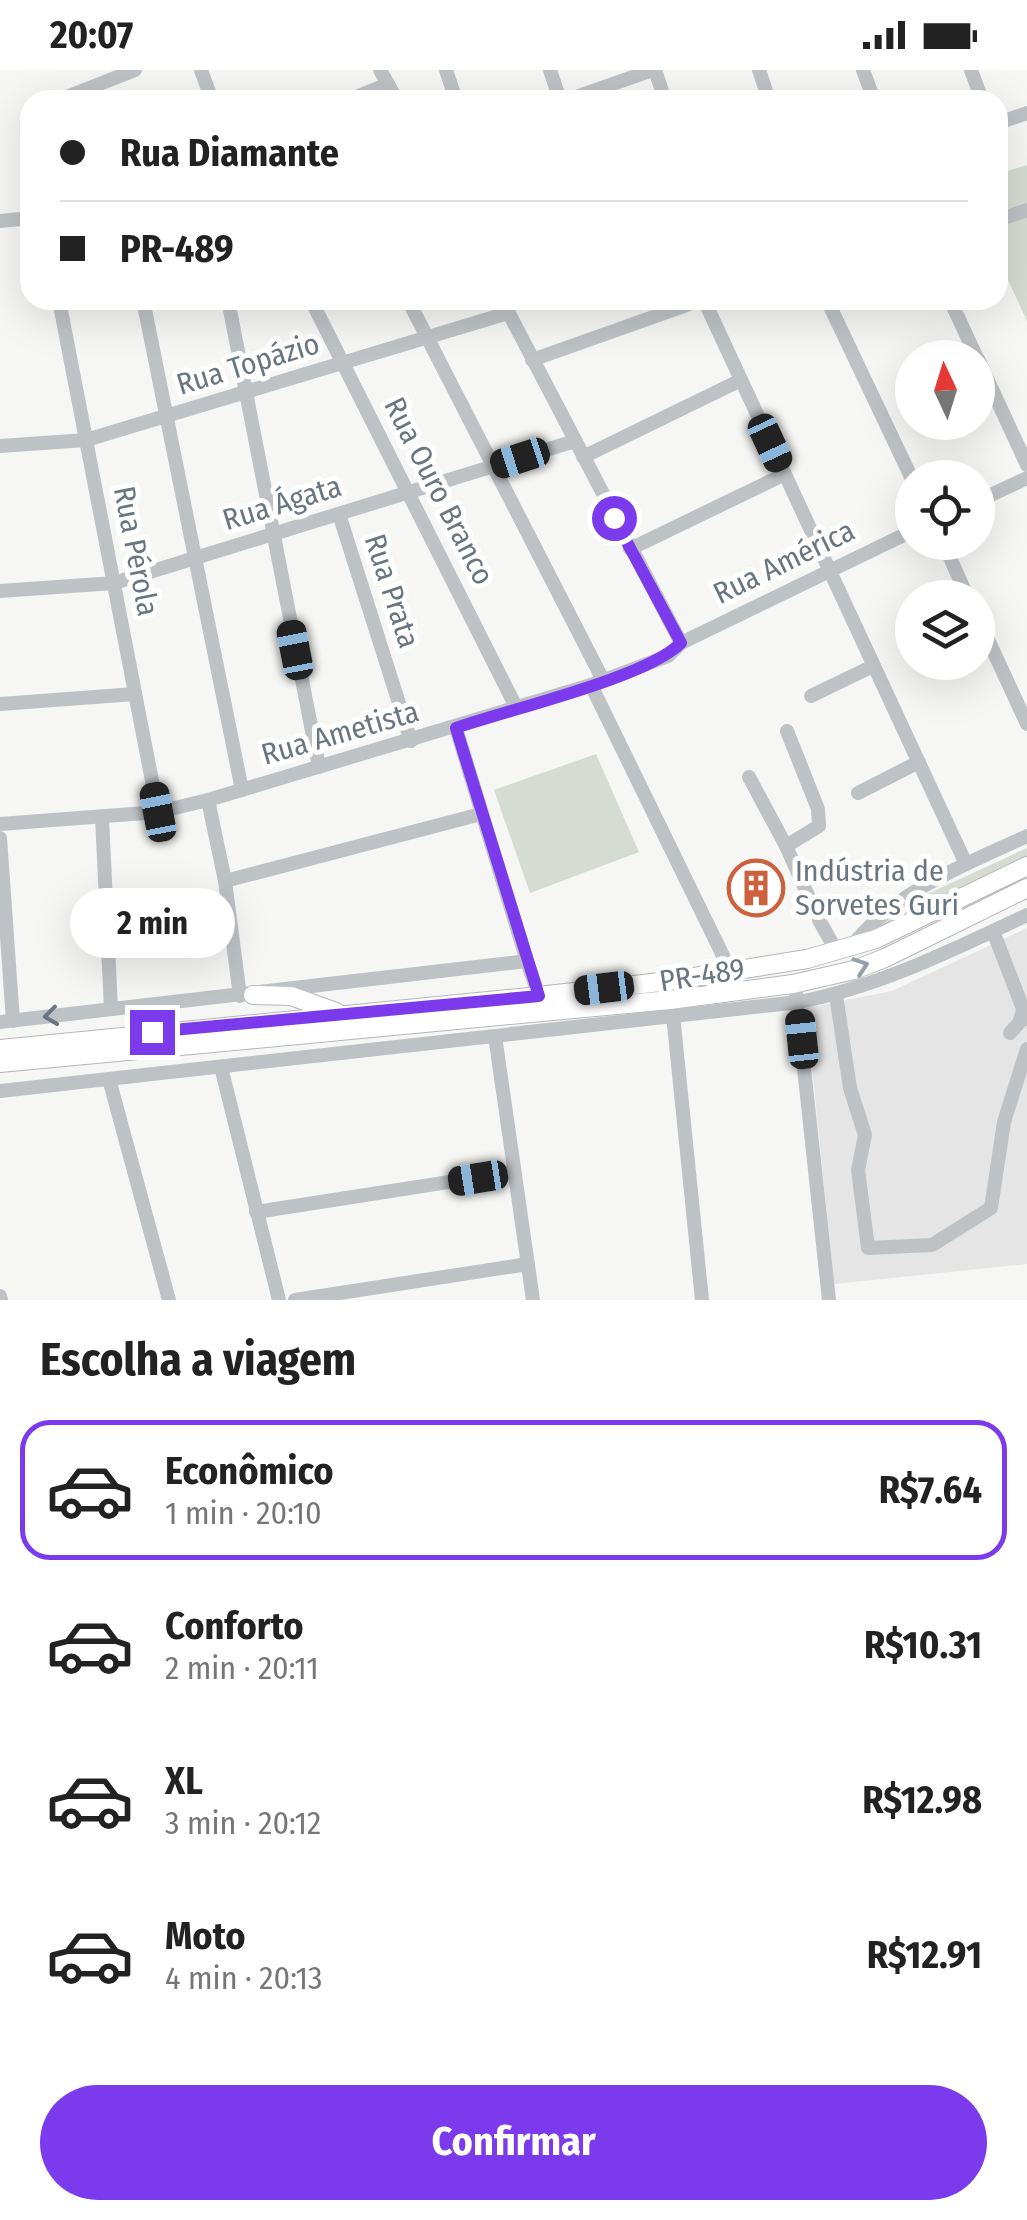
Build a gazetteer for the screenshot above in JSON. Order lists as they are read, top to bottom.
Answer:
{
  "streets": {
    "main road": ["PR-489"],
    "street": [
      "Rua Topázio",
      "Rua Ouro Branco",
      "Rua Ágata",
      "Rua Pérola",
      "Rua América",
      "Rua Prata",
      "Rua Ametista"
    ]
  },
  "crossings": [
    ["Rua Topázio", "Rua Ouro Branco"],
    ["Rua Topázio", "Rua Pérola"],
    ["Rua Ouro Branco", "Rua Ágata"],
    ["Rua Ouro Branco", "Rua Ametista"],
    ["Rua Ágata", "Rua Pérola"],
    ["Rua Ágata", "Rua Prata"],
    ["Rua Pérola", "Rua Ametista"],
    ["Rua América", "Rua Ametista"],
    ["Rua Prata", "Rua Ametista"]
  ],
  "places": {
    "building": ["Indústria de Sorvetes Guri"]
  },
  "north": "top",
  "page": {
    "status": "20:07",
    "banner": ["Rua Diamante", "PR-489"],
    "bubble": "2 min",
    "heading": "Escolha a viagem",
    "list": [
      {
        "name": "Econômico",
        "note": "1 min · 20:10",
        "value": "R$7.64"
      },
      {
        "name": "Conforto",
        "note": "2 min · 20:11",
        "value": "R$10.31"
      },
      {
        "name": "XL",
        "note": "3 min · 20:12",
        "value": "R$12.98"
      },
      {
        "name": "Moto",
        "note": "4 min · 20:13",
        "value": "R$12.91"
      }
    ],
    "buttons": "Confirmar"
  }
}
